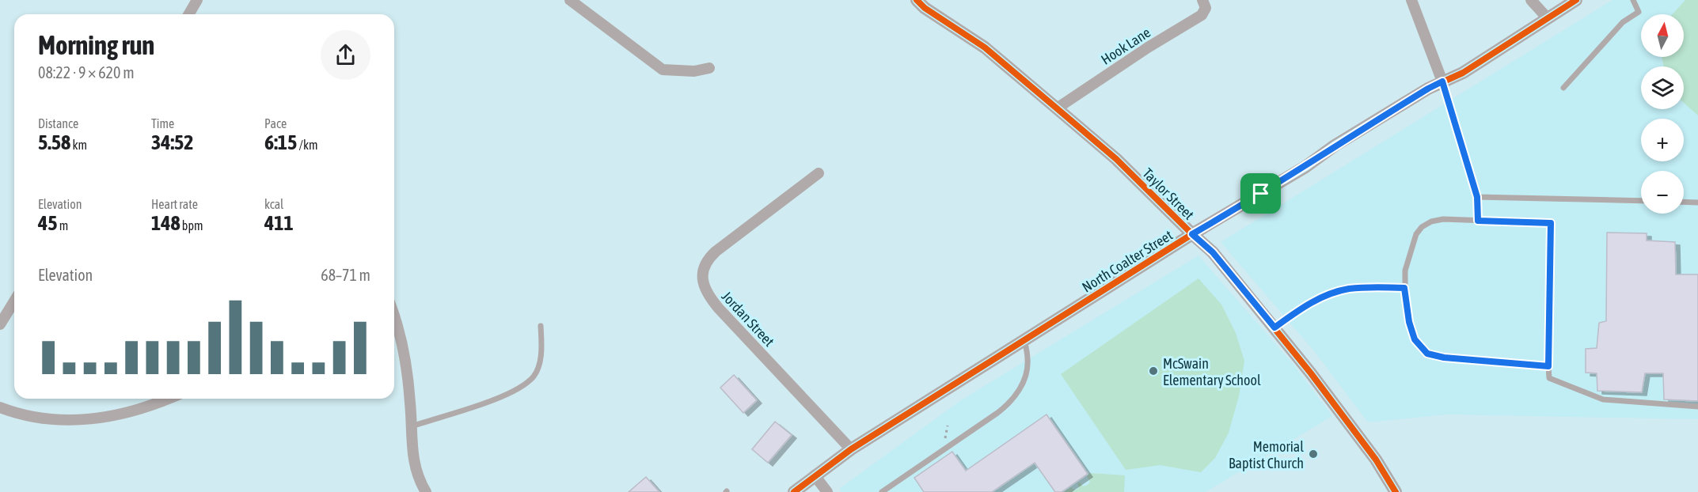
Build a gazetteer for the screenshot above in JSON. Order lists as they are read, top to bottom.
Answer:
{
  "streets": {
    "street": [
      "Hook Lane",
      "Taylor Street",
      "North Coalter Street",
      "Jordan Street"
    ]
  },
  "crossings": [
    ["Hook Lane", "Taylor Street"],
    ["Taylor Street", "North Coalter Street"],
    ["North Coalter Street", "Jordan Street"]
  ],
  "places": ["McSwain Elementary School", "Memorial Baptist Church"],
  "north": "top",
  "page": {
    "map_buttons": ["+", "−"],
    "heading": ["Morning run", "08:22 · 9 × 620 m"],
    "stats": [
      ["Distance", "5.58 km"],
      ["Time", "34:52"],
      ["Pace", "6:15 /km"],
      ["Elevation", "45 m"],
      ["Heart rate", "148 bpm"],
      ["kcal", "411"]
    ],
    "chart": ["Elevation", "68–71 m"]
  }
}
